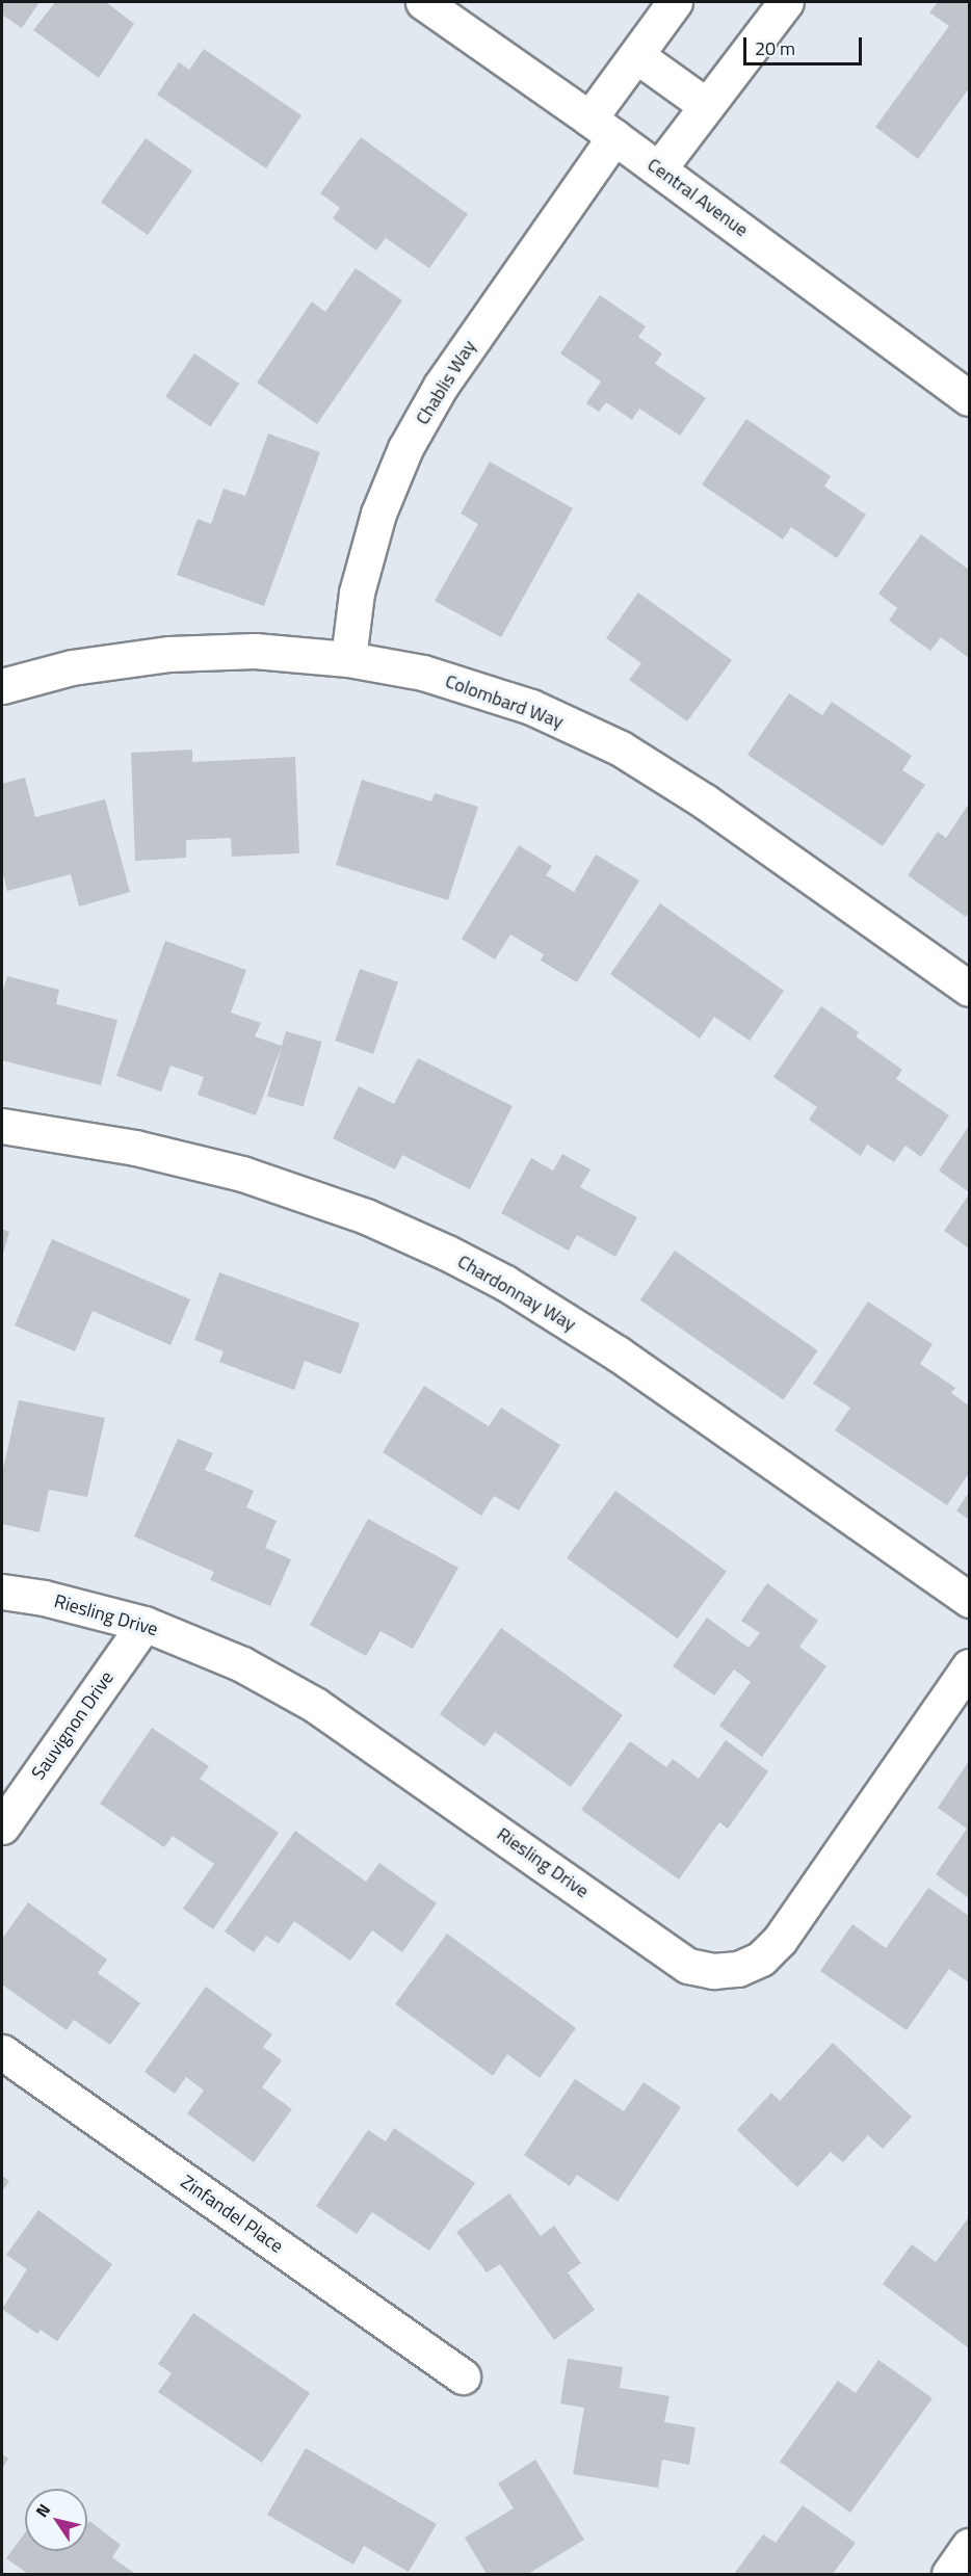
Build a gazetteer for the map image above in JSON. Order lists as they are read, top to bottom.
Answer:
{
  "streets": {
    "street": [
      "Central Avenue",
      "Chablis Way",
      "Colombard Way",
      "Chardonnay Way",
      "Riesling Drive",
      "Sauvignon Drive",
      "Zinfandel Place"
    ]
  },
  "crossings": [
    ["Central Avenue", "Chablis Way"],
    ["Chablis Way", "Colombard Way"],
    ["Riesling Drive", "Sauvignon Drive"]
  ],
  "scale_bar": "20 m",
  "north": "top left"
}
